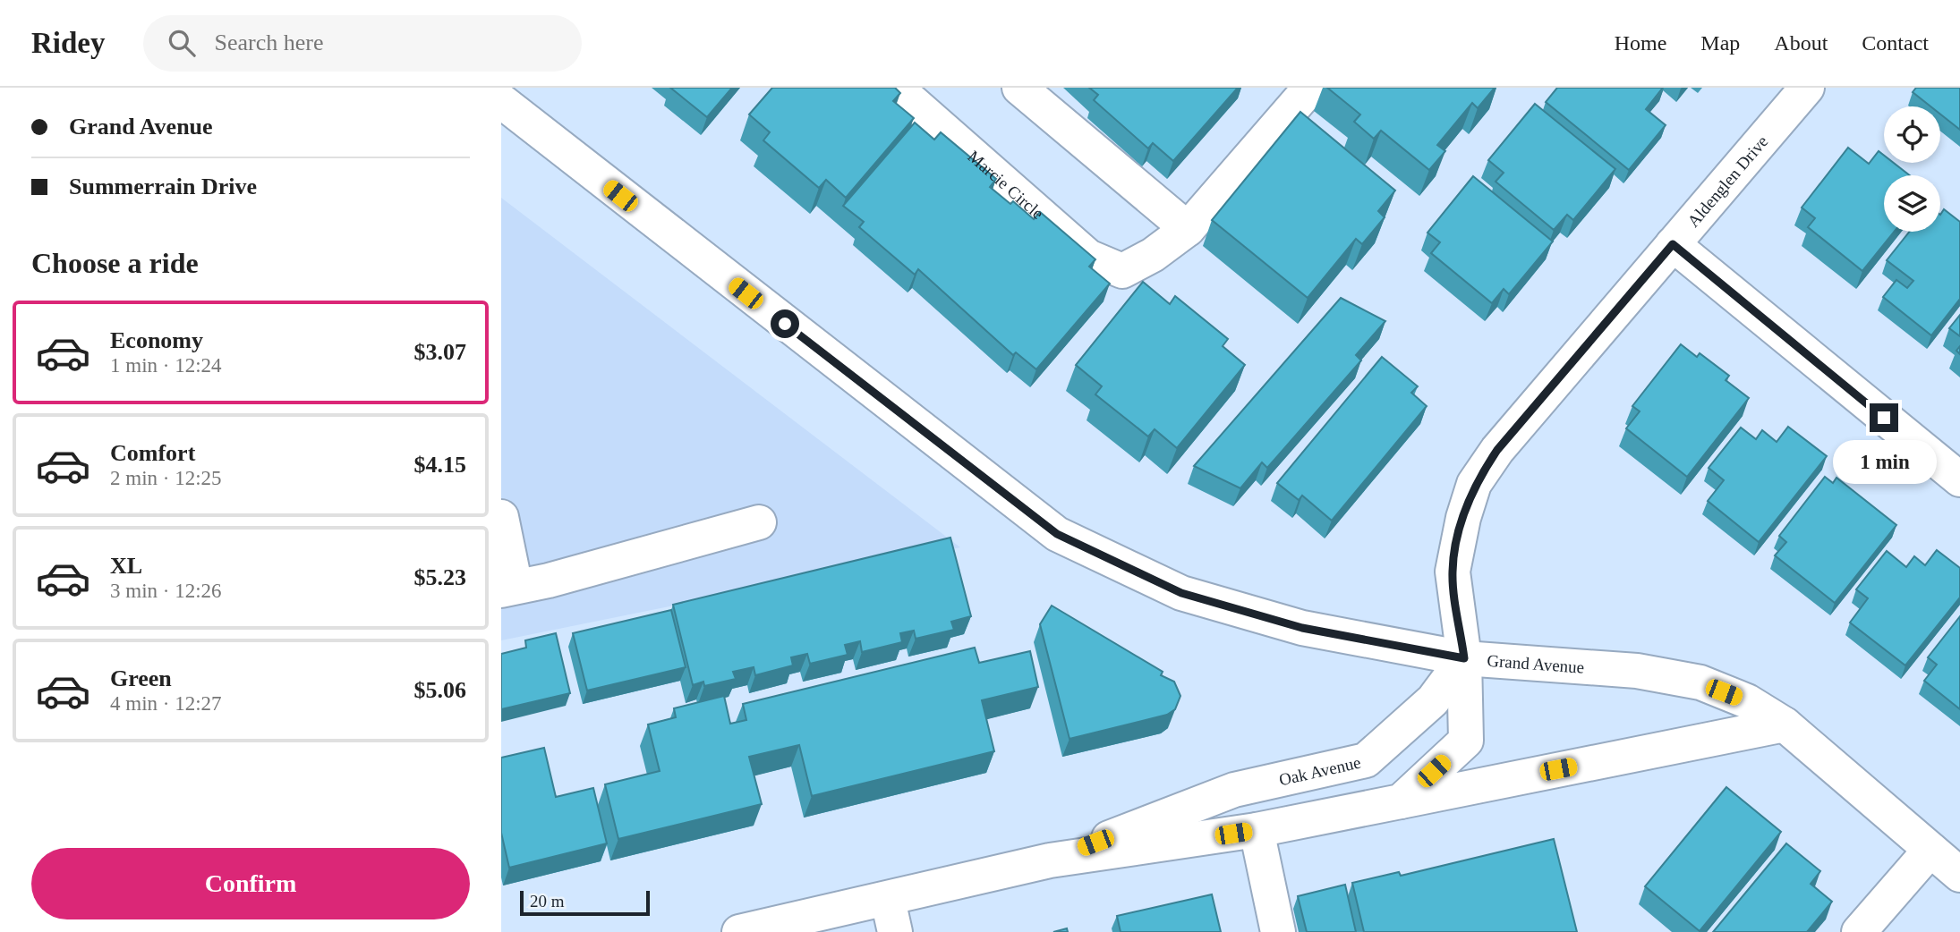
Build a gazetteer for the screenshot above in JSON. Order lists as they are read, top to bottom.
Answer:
{
  "streets": {
    "street": [
      "Aldenglen Drive",
      "Marcie Circle",
      "Grand Avenue",
      "Oak Avenue"
    ]
  },
  "crossings": [
    ["Aldenglen Drive", "Grand Avenue"],
    ["Aldenglen Drive", "Oak Avenue"],
    ["Grand Avenue", "Oak Avenue"]
  ],
  "scale_bar": "20 m",
  "page": {
    "header": "Ridey",
    "search": "Search here",
    "nav": [
      "Home",
      "Map",
      "About",
      "Contact"
    ],
    "banner": ["Grand Avenue", "Summerrain Drive"],
    "heading": "Choose a ride",
    "list": [
      {
        "name": "Economy",
        "note": "1 min · 12:24",
        "value": "$3.07"
      },
      {
        "name": "Comfort",
        "note": "2 min · 12:25",
        "value": "$4.15"
      },
      {
        "name": "XL",
        "note": "3 min · 12:26",
        "value": "$5.23"
      },
      {
        "name": "Green",
        "note": "4 min · 12:27",
        "value": "$5.06"
      }
    ],
    "bubble": "1 min",
    "buttons": "Confirm",
    "scale": "20 m"
  }
}
